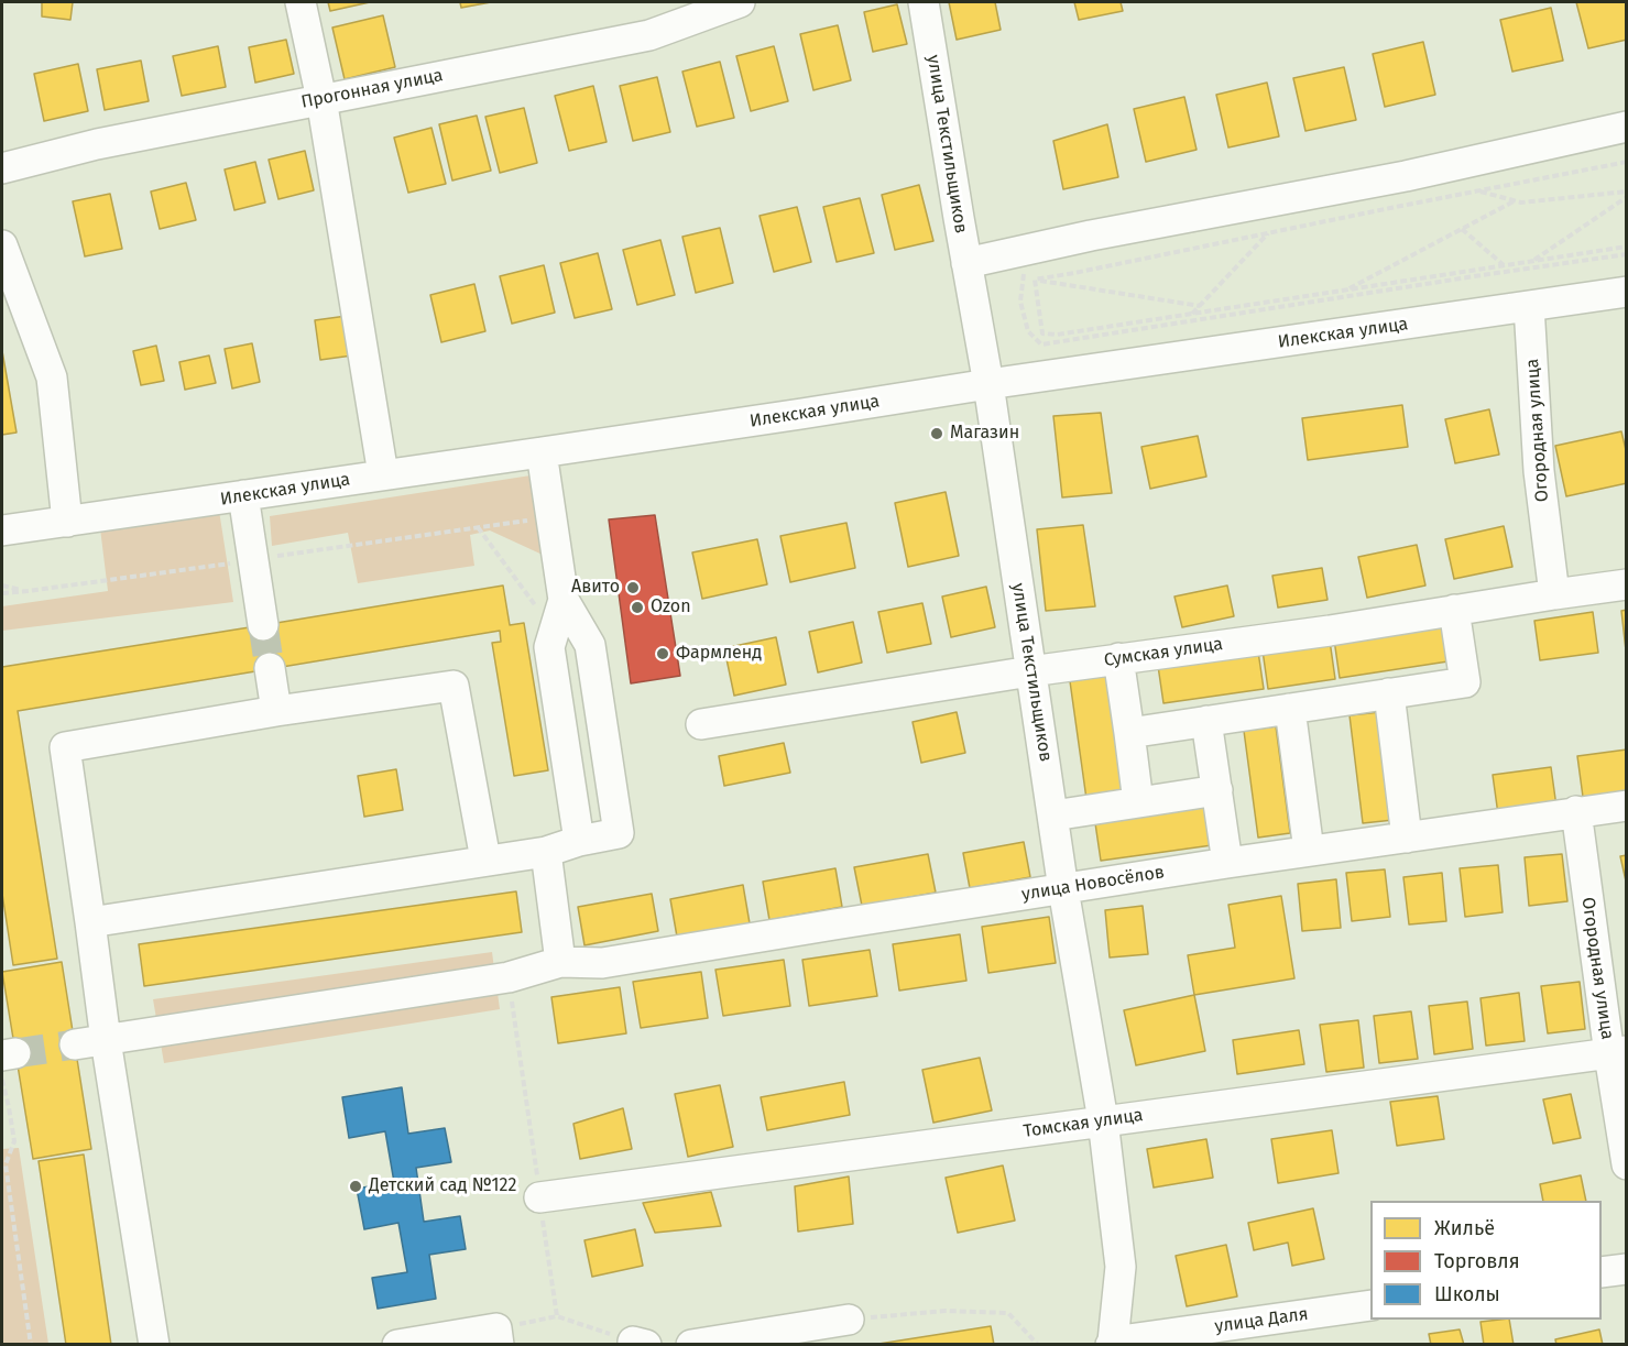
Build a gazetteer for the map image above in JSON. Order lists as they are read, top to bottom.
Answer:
{
  "streets": {
    "street": [
      "Прогонная улица",
      "улица Текстильщиков",
      "Илекская улица",
      "Огородная улица",
      "Сумская улица",
      "улица Новосёлов",
      "Томская улица",
      "улица Даля"
    ]
  },
  "crossings": [
    ["улица Текстильщиков", "Илекская улица"],
    ["улица Текстильщиков", "Сумская улица"],
    ["улица Текстильщиков", "улица Новосёлов"],
    ["улица Текстильщиков", "Томская улица"],
    ["улица Текстильщиков", "улица Даля"],
    ["Илекская улица", "Огородная улица"],
    ["Огородная улица", "Сумская улица"],
    ["Огородная улица", "улица Новосёлов"],
    ["Огородная улица", "Томская улица"]
  ],
  "places": [
    "Магазин",
    "Авито",
    "Ozon",
    "Фармленд",
    "Детский сад №122"
  ],
  "legend": ["Жильё", "Торговля", "Школы"]
}
